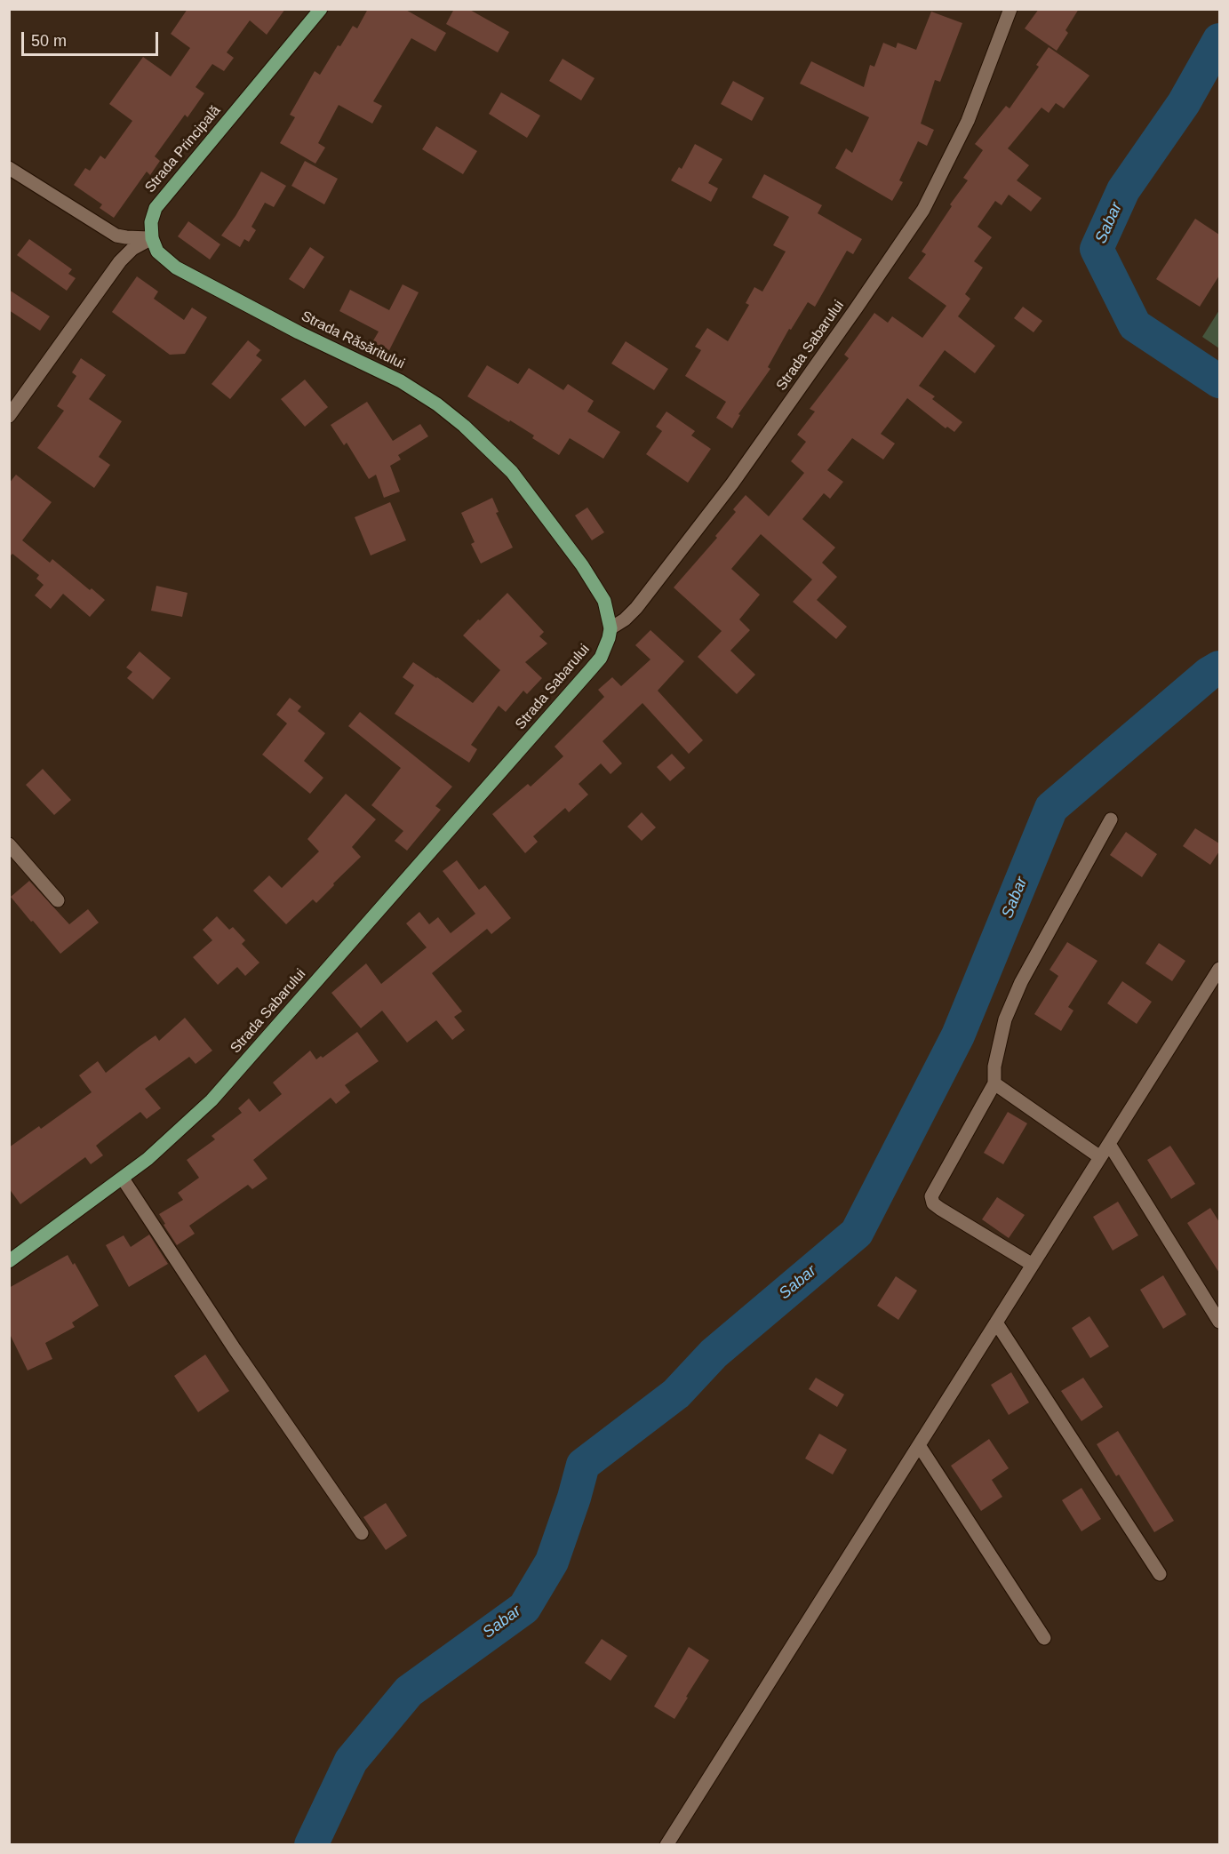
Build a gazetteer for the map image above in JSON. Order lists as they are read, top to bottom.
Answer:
{
  "streets": {
    "main road": ["Strada Principală", "Strada Răsăritului", "Strada Sabarului"]
  },
  "crossings": [
    ["Strada Principală", "Strada Răsăritului"],
    ["Strada Răsăritului", "Strada Sabarului"]
  ],
  "water": ["Sabar"],
  "scale_bar": "50 m"
}
